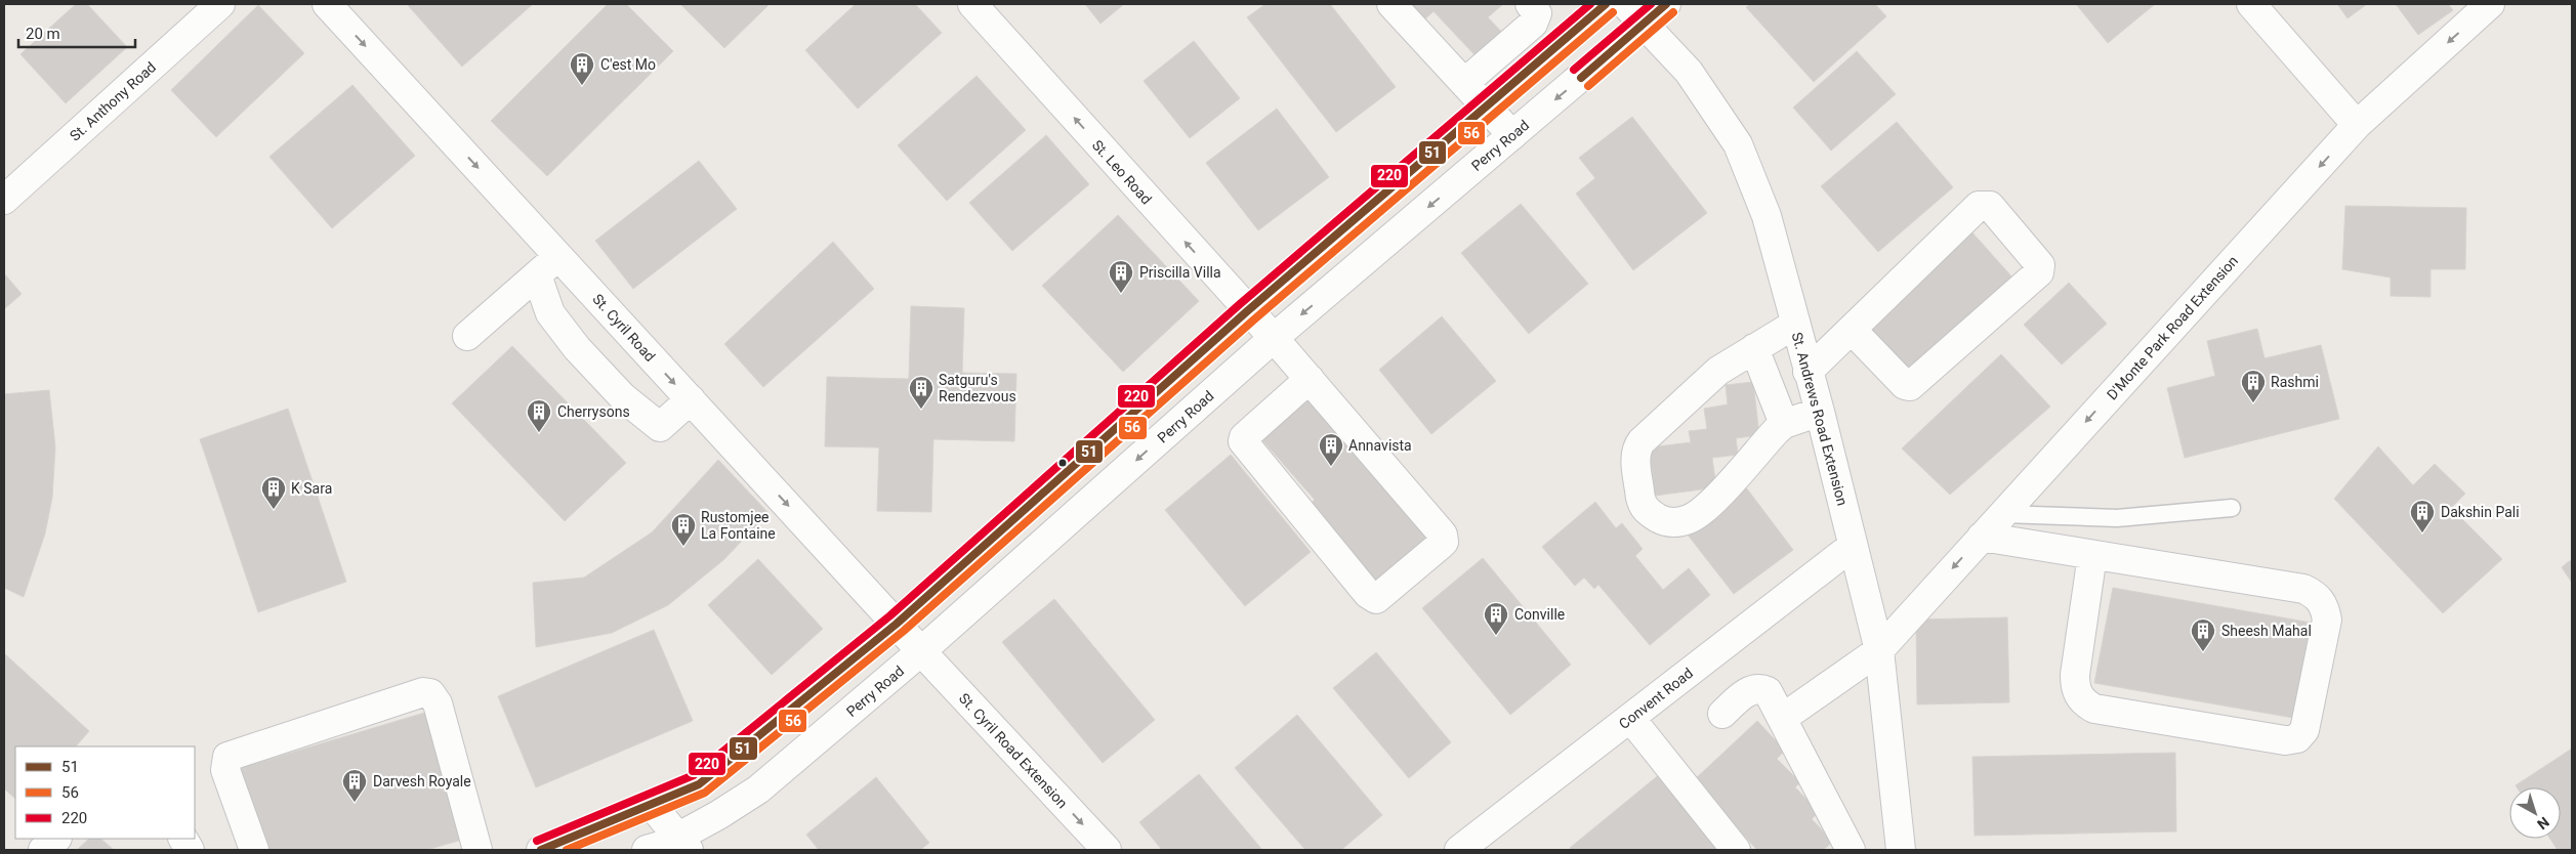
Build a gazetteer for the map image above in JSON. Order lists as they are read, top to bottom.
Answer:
{
  "streets": {
    "street": [
      "St. Anthony Road",
      "Perry Road",
      "St. Leo Road",
      "St. Cyril Road",
      "D'Monte Park Road Extension",
      "St. Andrews Road Extension",
      "Convent Road",
      "St. Cyril Road Extension"
    ]
  },
  "crossings": [
    ["Perry Road", "St. Leo Road"],
    ["Perry Road", "St. Cyril Road"],
    ["Perry Road", "St. Andrews Road Extension"],
    ["Perry Road", "St. Cyril Road Extension"],
    ["St. Cyril Road", "St. Cyril Road Extension"],
    ["D'Monte Park Road Extension", "St. Andrews Road Extension"],
    ["St. Andrews Road Extension", "Convent Road"]
  ],
  "one_way": [
    "St. Leo Road",
    "St. Cyril Road",
    "D'Monte Park Road Extension",
    "St. Cyril Road Extension"
  ],
  "places": {
    "building": [
      "C'est Mo",
      "Priscilla Villa",
      "Rashmi",
      "Satguru's Rendezvous",
      "Cherrysons",
      "Annavista",
      "K Sara",
      "Dakshin Pali",
      "Rustomjee La Fontaine",
      "Conville",
      "Sheesh Mahal",
      "Darvesh Royale"
    ]
  },
  "lines": ["transit line 51", "transit line 220", "transit line 56"],
  "legend": ["51", "56", "220"],
  "scale_bar": "20 m",
  "north": "bottom right"
}
